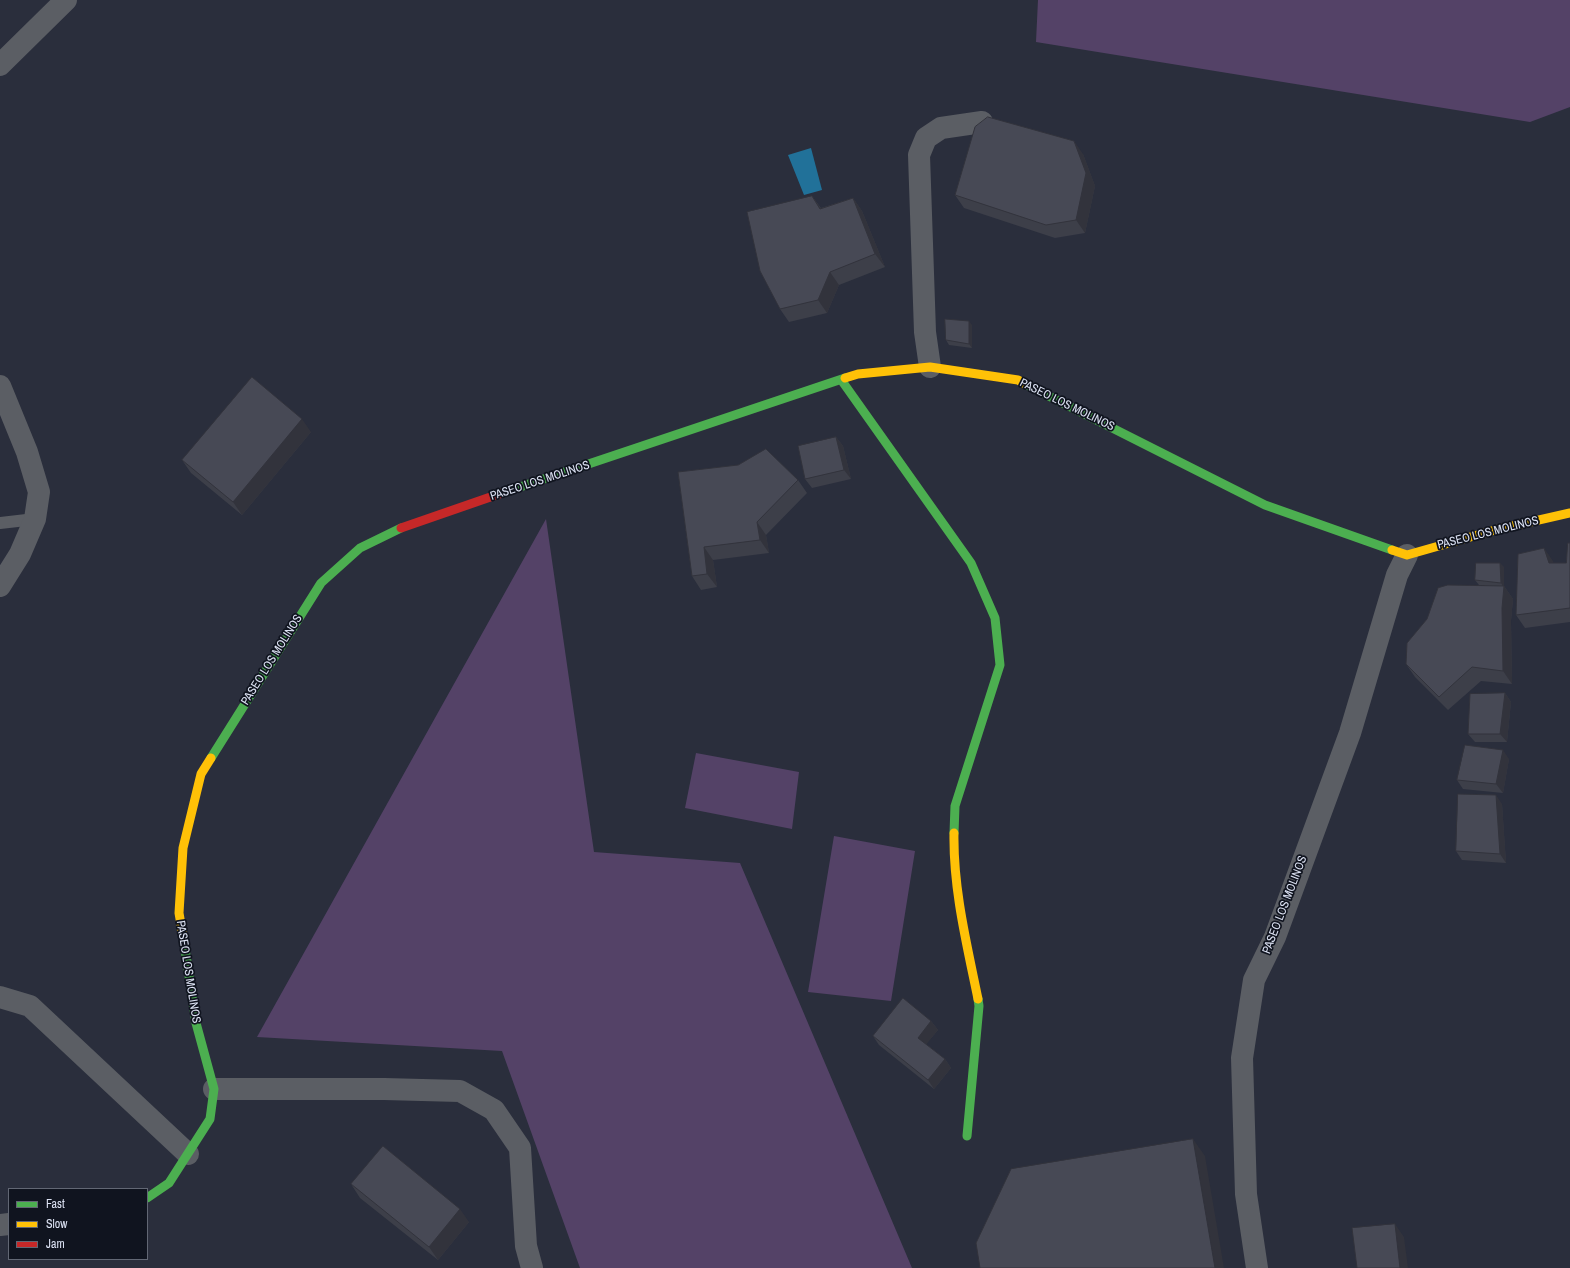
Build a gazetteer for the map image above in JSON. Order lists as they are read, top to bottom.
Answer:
{
  "streets": {
    "street": ["PASEO LOS MOLINOS"]
  },
  "legend": ["Fast", "Slow", "Jam"]
}
